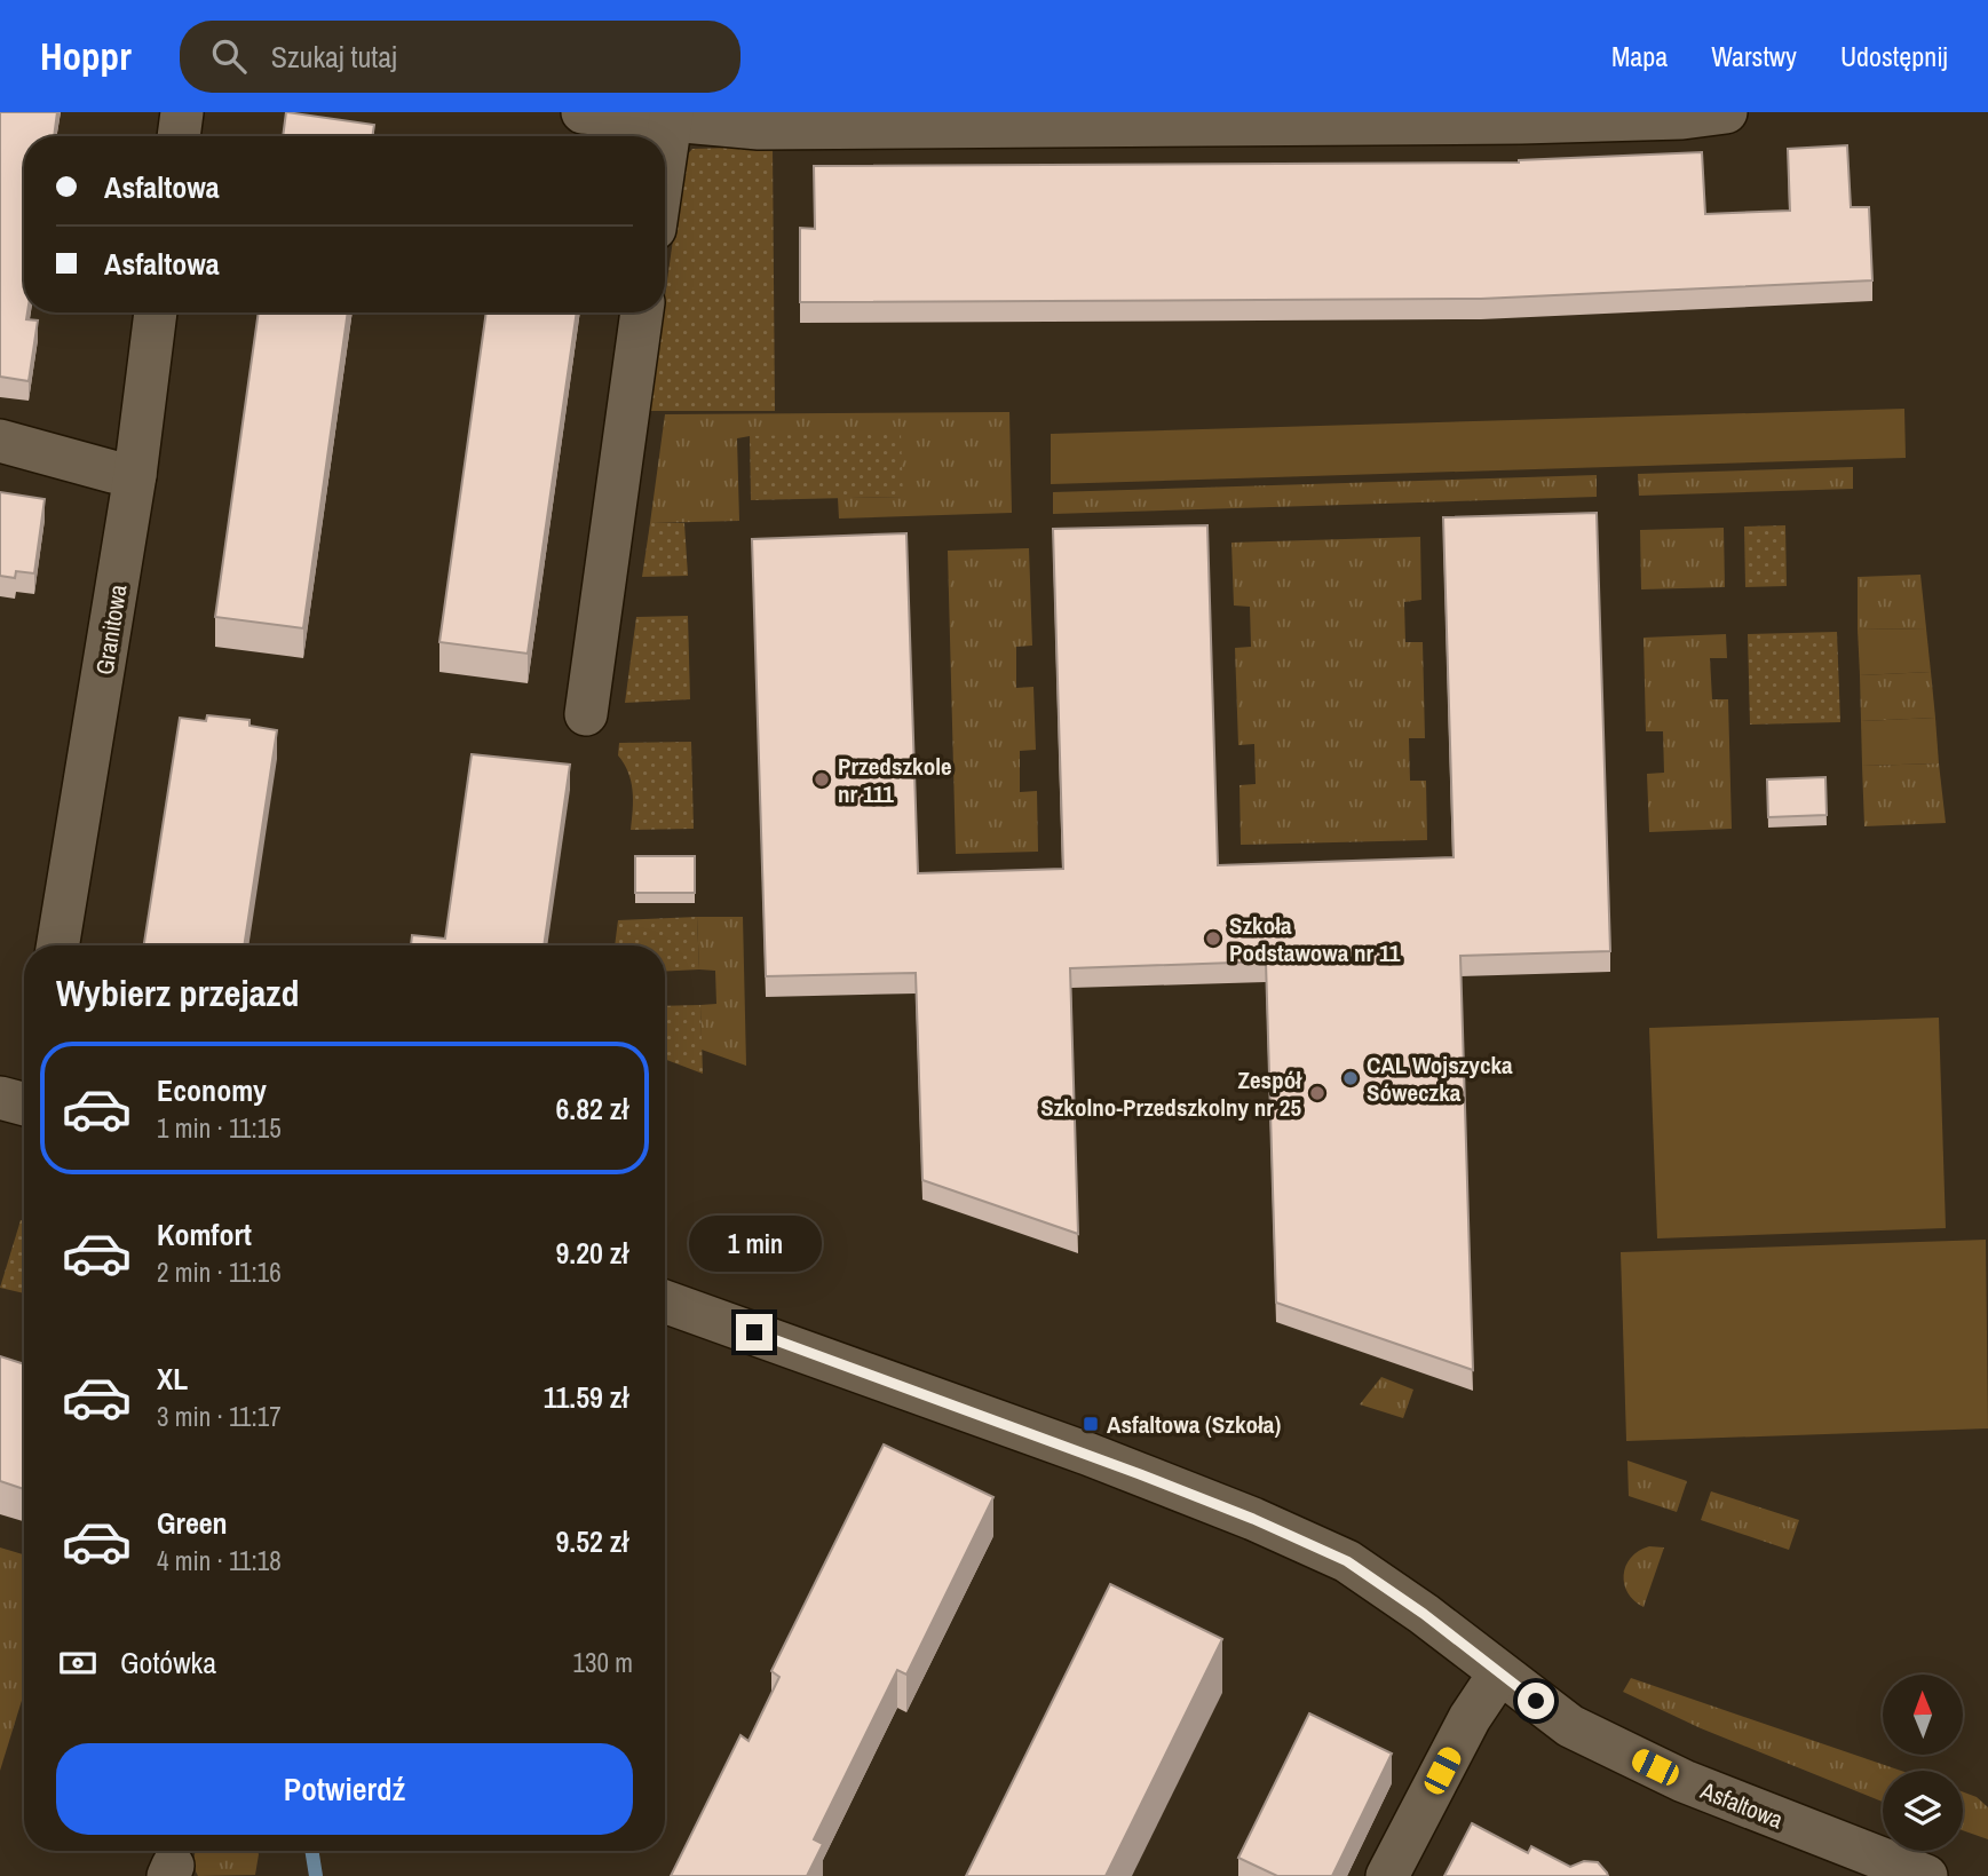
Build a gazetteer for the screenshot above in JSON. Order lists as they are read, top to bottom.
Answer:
{
  "streets": {
    "street": ["Granitowa", "Asfaltowa"]
  },
  "places": {
    "other": [
      "Przedszkole nr 111",
      "Szkoła Podstawowa nr 11",
      "CAL Wojszycka Sóweczka",
      "Zespół Szkolno-Przedszkolny nr 25"
    ],
    "transit": ["Asfaltowa (Szkoła)"]
  },
  "north": "top",
  "page": {
    "header": "Hoppr",
    "search": "Szukaj tutaj",
    "nav": ["Mapa", "Warstwy", "Udostępnij"],
    "banner": ["Asfaltowa", "Asfaltowa"],
    "heading": "Wybierz przejazd",
    "list": [
      {
        "name": "Economy",
        "note": "1 min · 11:15",
        "value": "6.82 zł"
      },
      {
        "name": "Komfort",
        "note": "2 min · 11:16",
        "value": "9.20 zł"
      },
      {
        "name": "XL",
        "note": "3 min · 11:17",
        "value": "11.59 zł"
      },
      {
        "name": "Green",
        "note": "4 min · 11:18",
        "value": "9.52 zł"
      }
    ],
    "bubble": "1 min",
    "pay": ["Gotówka", "130 m"],
    "buttons": "Potwierdź"
  }
}
